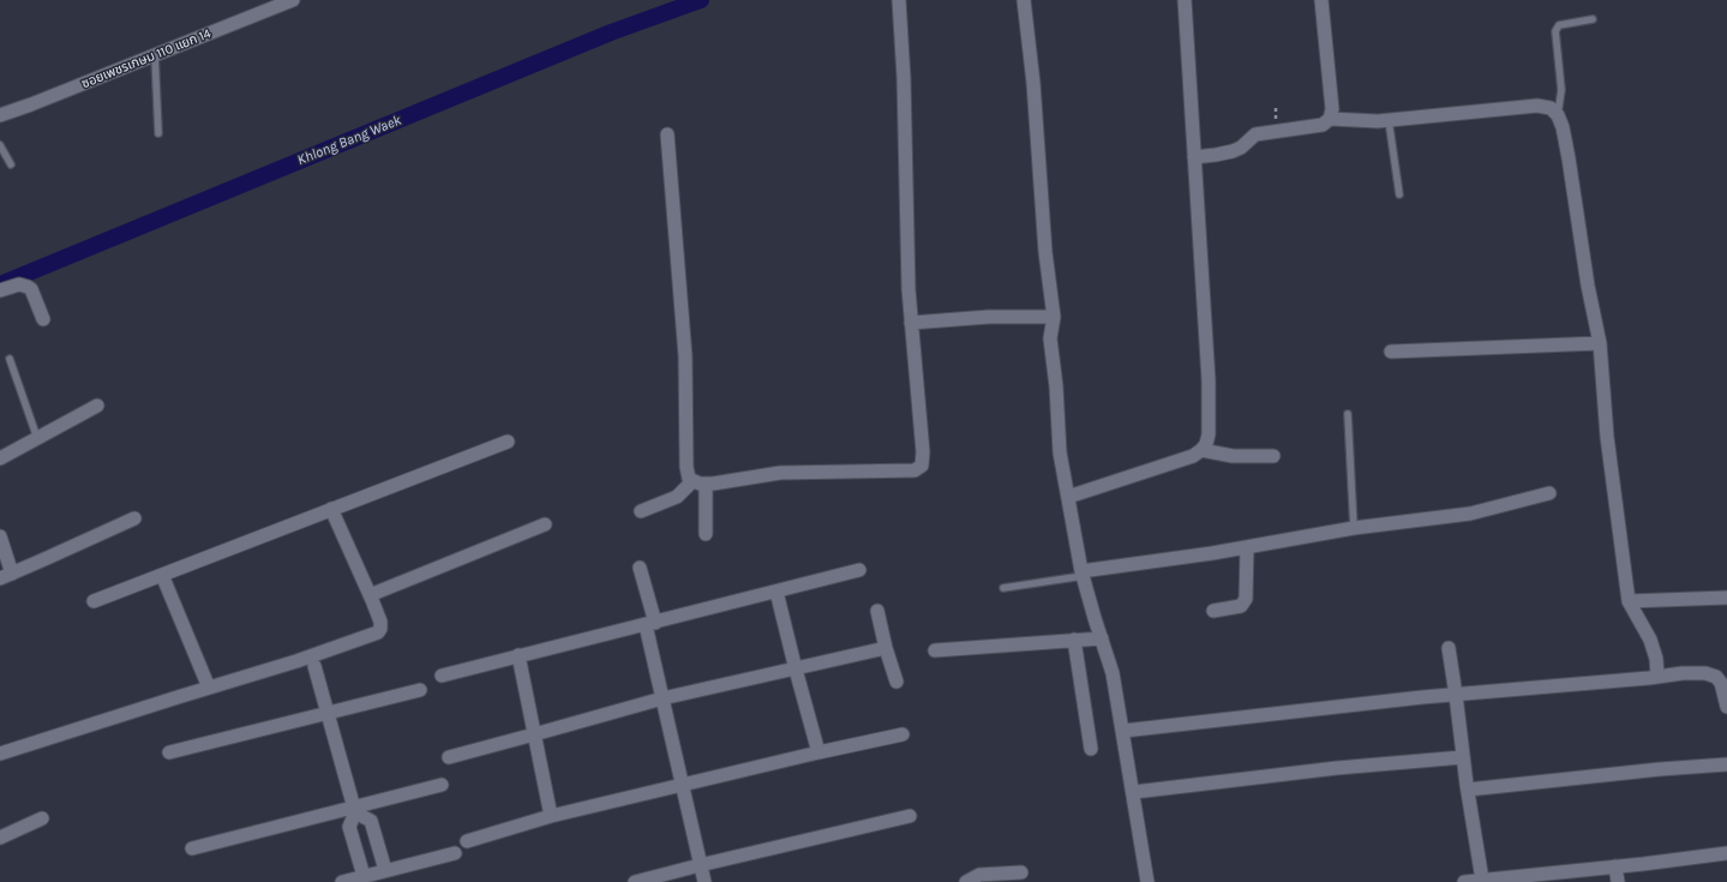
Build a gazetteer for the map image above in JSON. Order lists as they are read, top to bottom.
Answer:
{
  "streets": {
    "street": ["ซอยเพชรเกษม 110 แยก 14"]
  },
  "water": ["Khlong Bang Waek"]
}
